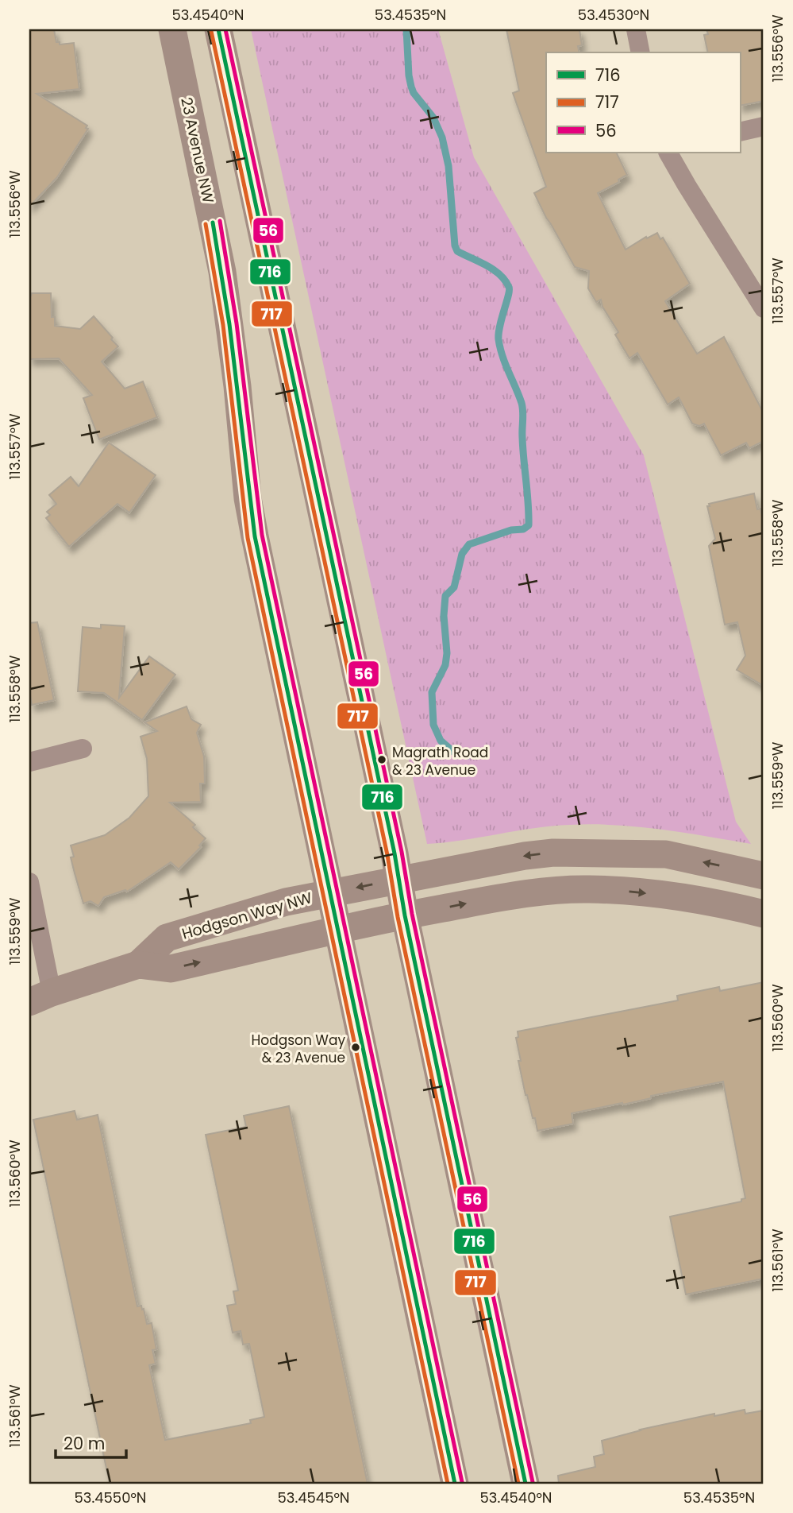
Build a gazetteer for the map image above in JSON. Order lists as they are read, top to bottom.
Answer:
{
  "streets": {
    "main road": ["23 Avenue NW", "Hodgson Way NW"]
  },
  "crossings": [
    ["23 Avenue NW", "Hodgson Way NW"]
  ],
  "places": ["Magrath Road & 23 Avenue", "Hodgson Way & 23 Avenue"],
  "lines": ["transit line 716", "transit line 56", "transit line 717"],
  "legend": ["716", "717", "56"],
  "scale_bar": "20 m",
  "coordinates": [
    "53.4540°N",
    "53.4535°N",
    "53.4530°N",
    "113.556°W",
    "113.557°W",
    "113.558°W",
    "113.559°W",
    "113.560°W",
    "113.561°W",
    "53.4550°N",
    "53.4545°N"
  ]
}
